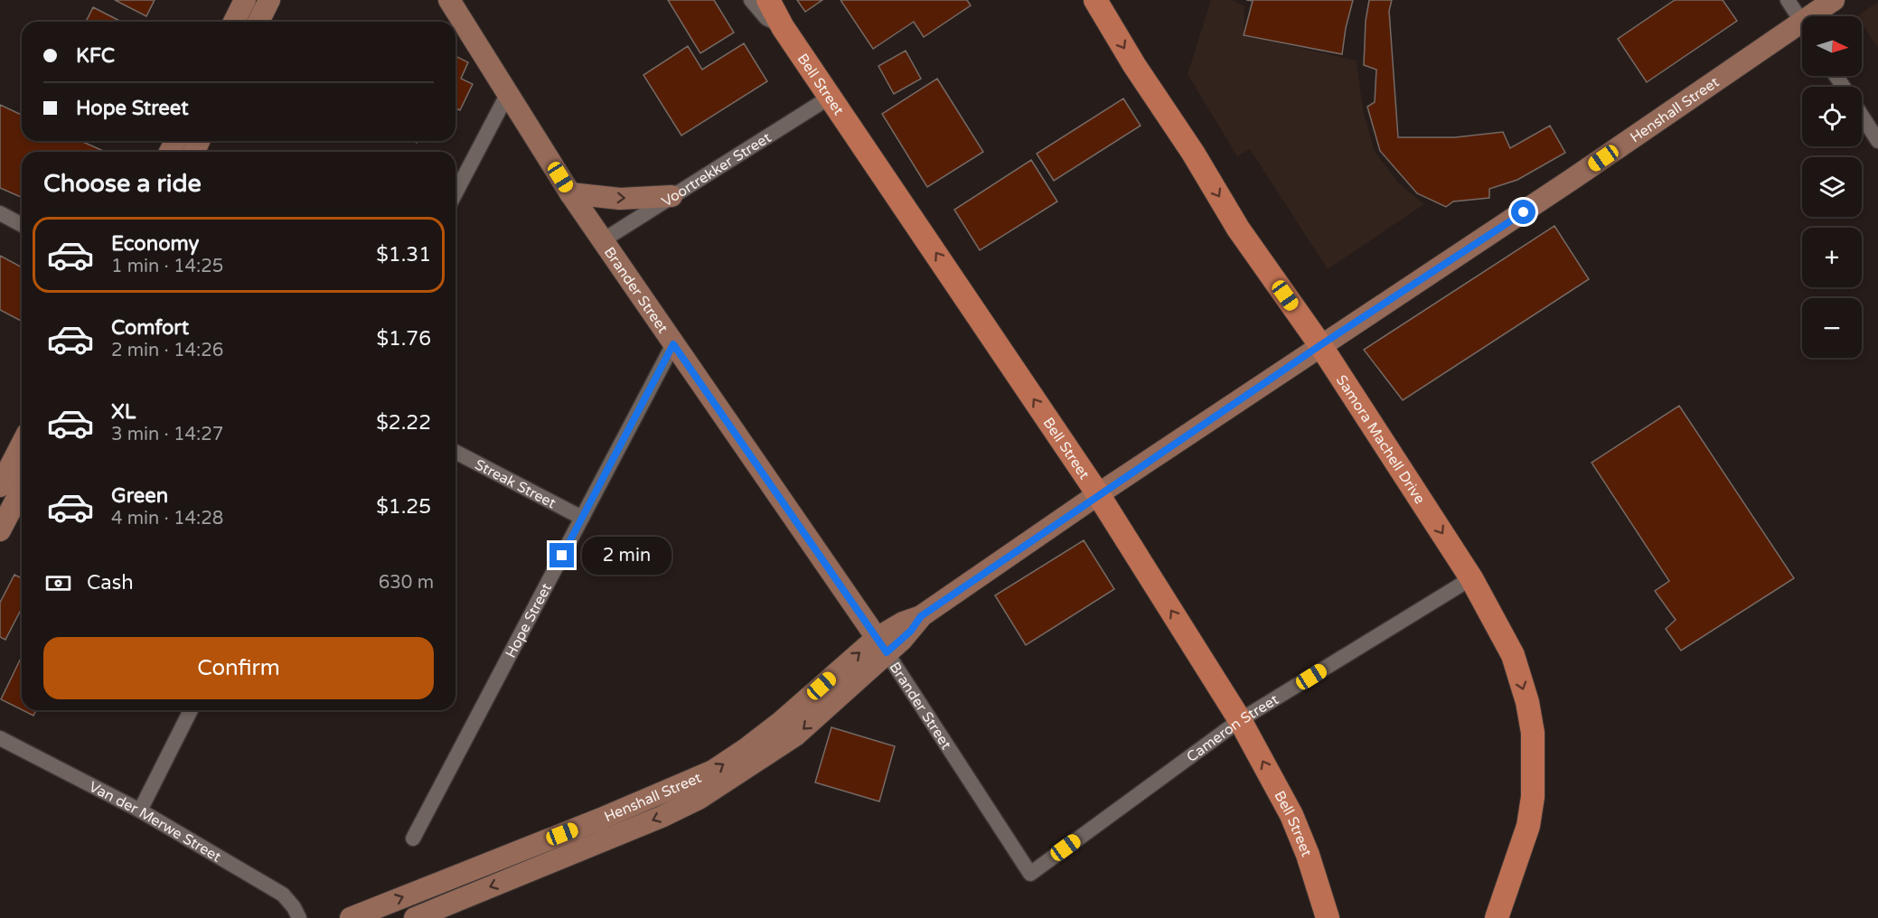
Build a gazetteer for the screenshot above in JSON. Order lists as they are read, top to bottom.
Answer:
{
  "streets": {
    "main road": ["Bell Street", "Samora Machell Drive"],
    "street": [
      "Henshall Street",
      "Voortrekker Street",
      "Brander Street",
      "Streak Street",
      "Hope Street",
      "Cameron Street",
      "Van der Merwe Street"
    ]
  },
  "crossings": [
    ["Bell Street", "Henshall Street"],
    ["Bell Street", "Voortrekker Street"],
    ["Bell Street", "Cameron Street"],
    ["Henshall Street", "Brander Street"],
    ["Henshall Street", "Samora Machell Drive"],
    ["Voortrekker Street", "Brander Street"],
    ["Brander Street", "Hope Street"],
    ["Brander Street", "Cameron Street"],
    ["Samora Machell Drive", "Cameron Street"],
    ["Streak Street", "Hope Street"]
  ],
  "one_way": ["Bell Street", "Samora Machell Drive"],
  "north": "right",
  "page": {
    "map_buttons": ["+", "−"],
    "banner": ["KFC", "Hope Street"],
    "heading": "Choose a ride",
    "list": [
      {
        "name": "Economy",
        "note": "1 min · 14:25",
        "value": "$1.31"
      },
      {
        "name": "Comfort",
        "note": "2 min · 14:26",
        "value": "$1.76"
      },
      {
        "name": "XL",
        "note": "3 min · 14:27",
        "value": "$2.22"
      },
      {
        "name": "Green",
        "note": "4 min · 14:28",
        "value": "$1.25"
      }
    ],
    "bubble": "2 min",
    "pay": ["Cash", "630 m"],
    "buttons": "Confirm"
  }
}
